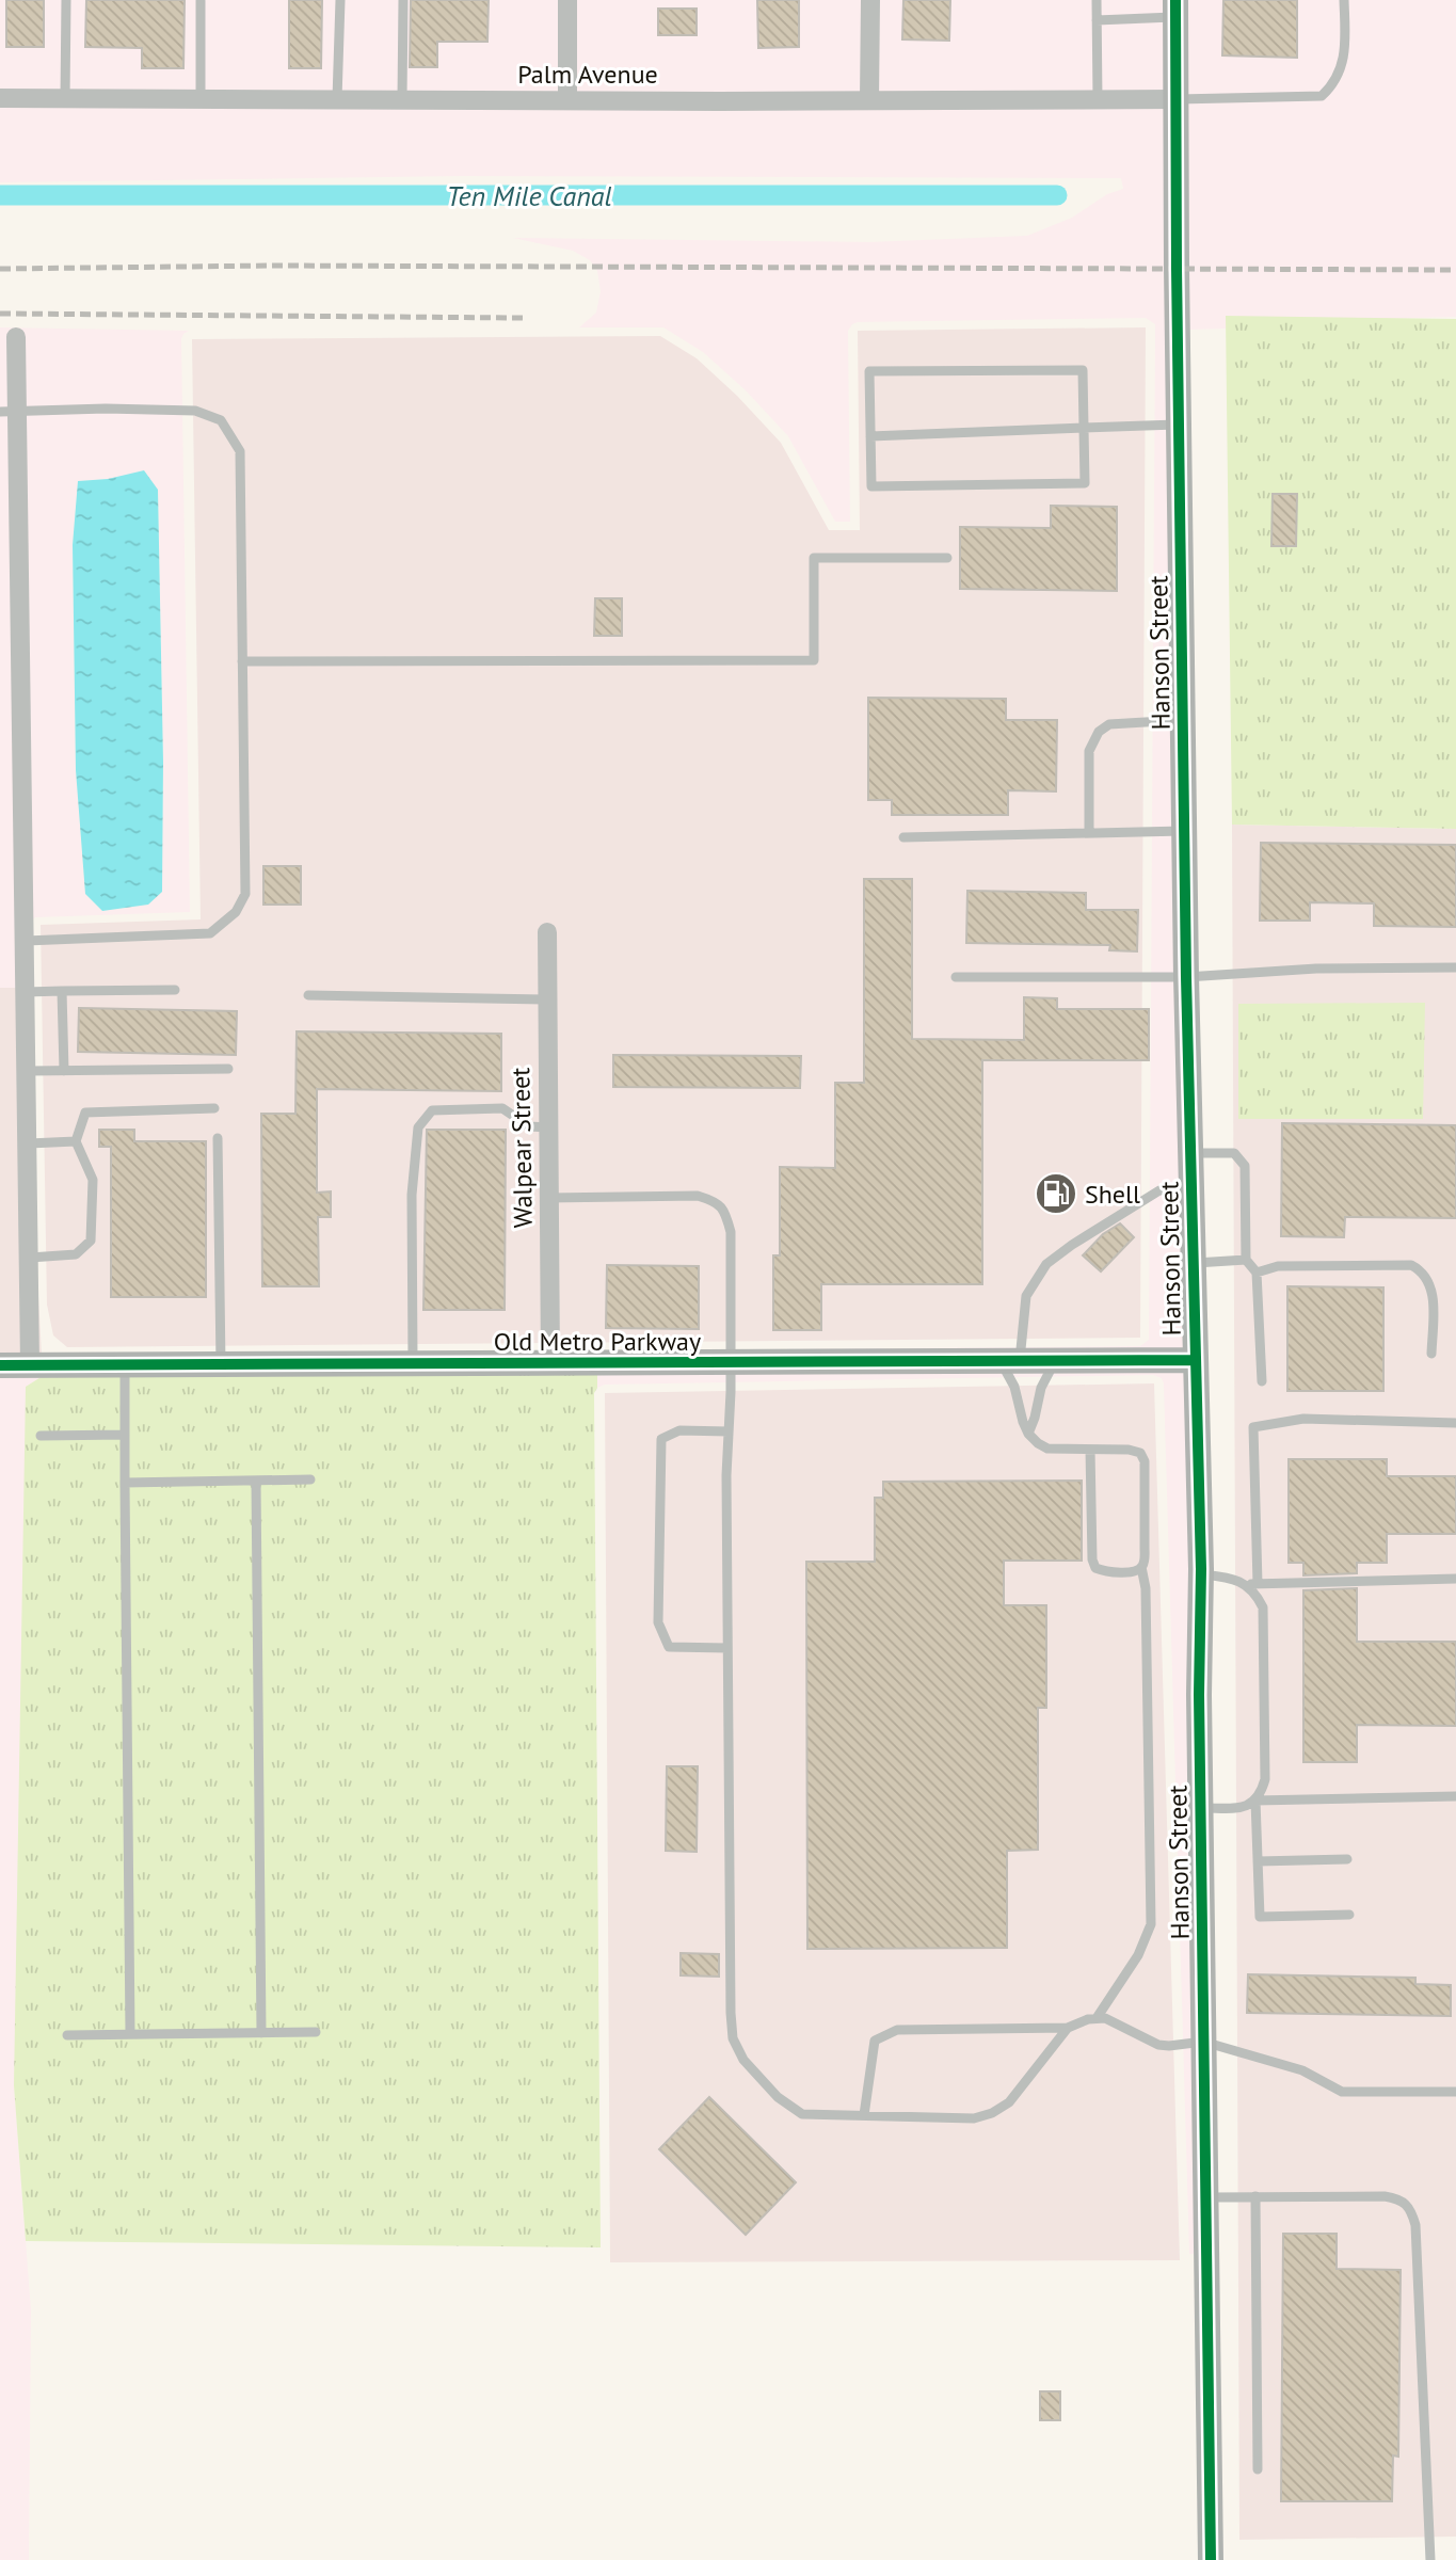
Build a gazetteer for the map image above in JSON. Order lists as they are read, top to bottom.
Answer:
{
  "streets": {
    "street": [
      "Palm Avenue",
      "Hanson Street",
      "Walpear Street",
      "Old Metro Parkway"
    ]
  },
  "crossings": [
    ["Palm Avenue", "Hanson Street"],
    ["Hanson Street", "Old Metro Parkway"],
    ["Walpear Street", "Old Metro Parkway"]
  ],
  "water": ["Ten Mile Canal"],
  "places": {
    "fuel station": ["Shell"]
  }
}
